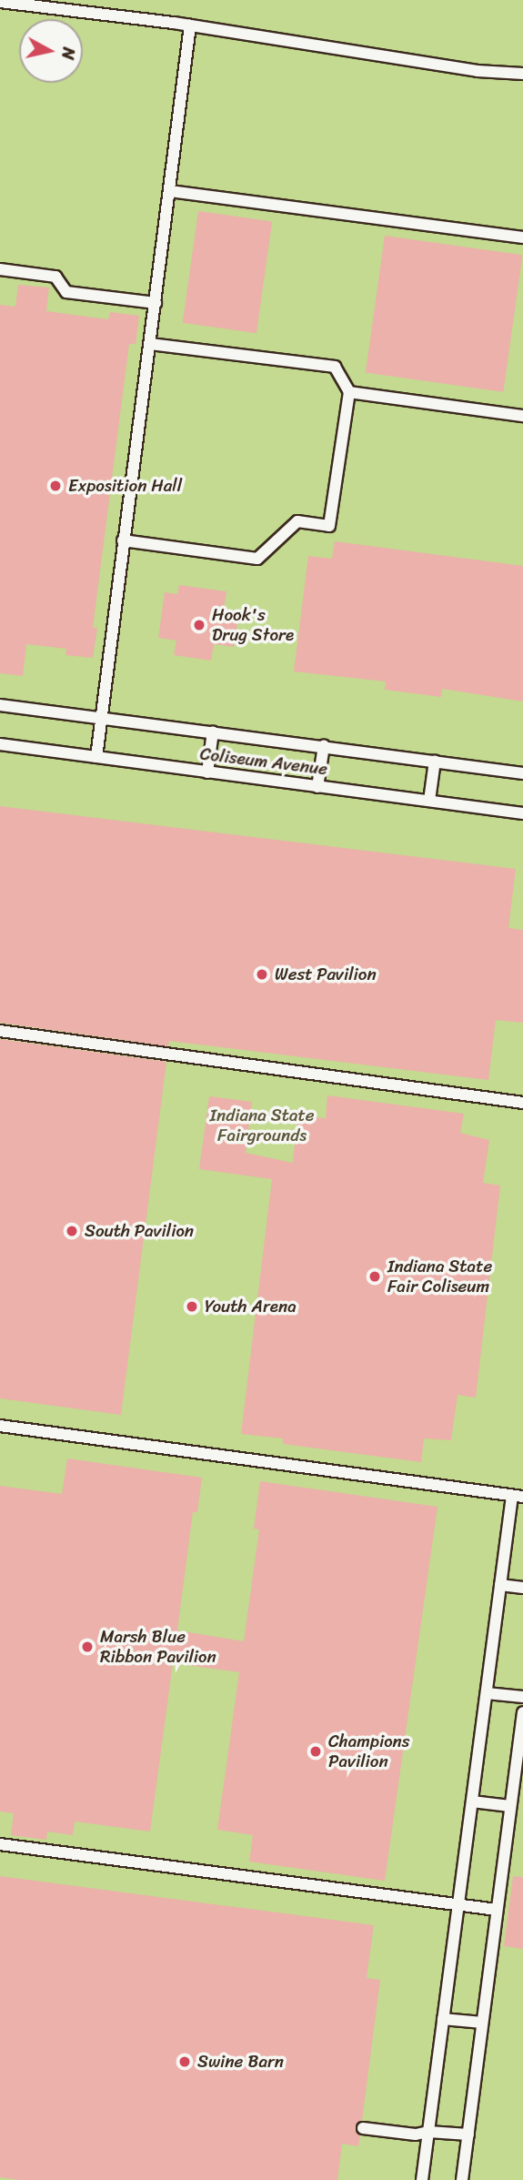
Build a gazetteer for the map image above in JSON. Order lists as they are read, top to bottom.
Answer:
{
  "streets": {
    "lane": ["Coliseum Avenue"]
  },
  "parks": ["Indiana State Fairgrounds"],
  "places": [
    "Exposition Hall",
    "Hook's Drug Store",
    "West Pavilion",
    "South Pavilion",
    "Indiana State Fair Coliseum",
    "Youth Arena",
    "Marsh Blue Ribbon Pavilion",
    "Champions Pavilion",
    "Swine Barn"
  ],
  "north": "right"
}
